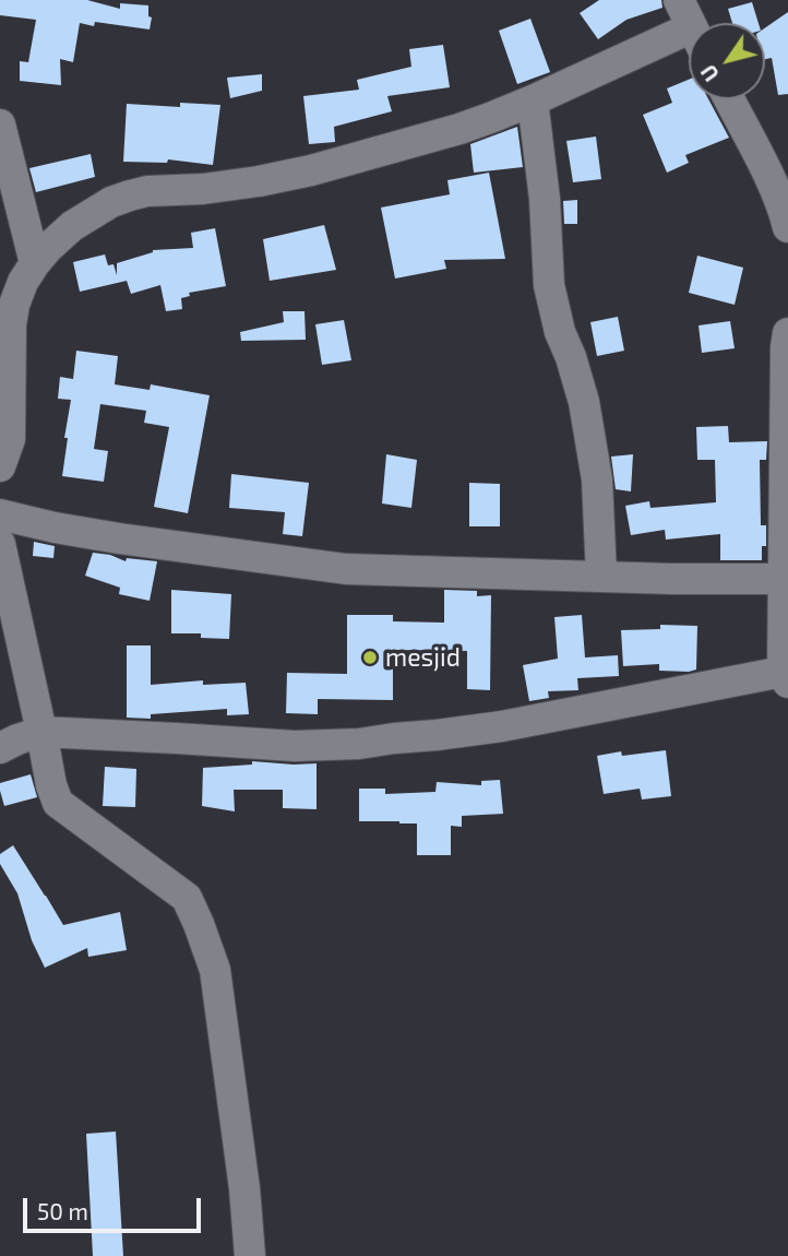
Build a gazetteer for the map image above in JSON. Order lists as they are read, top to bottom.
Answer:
{
  "places": ["mesjid"],
  "scale_bar": "50 m",
  "north": "bottom left"
}
